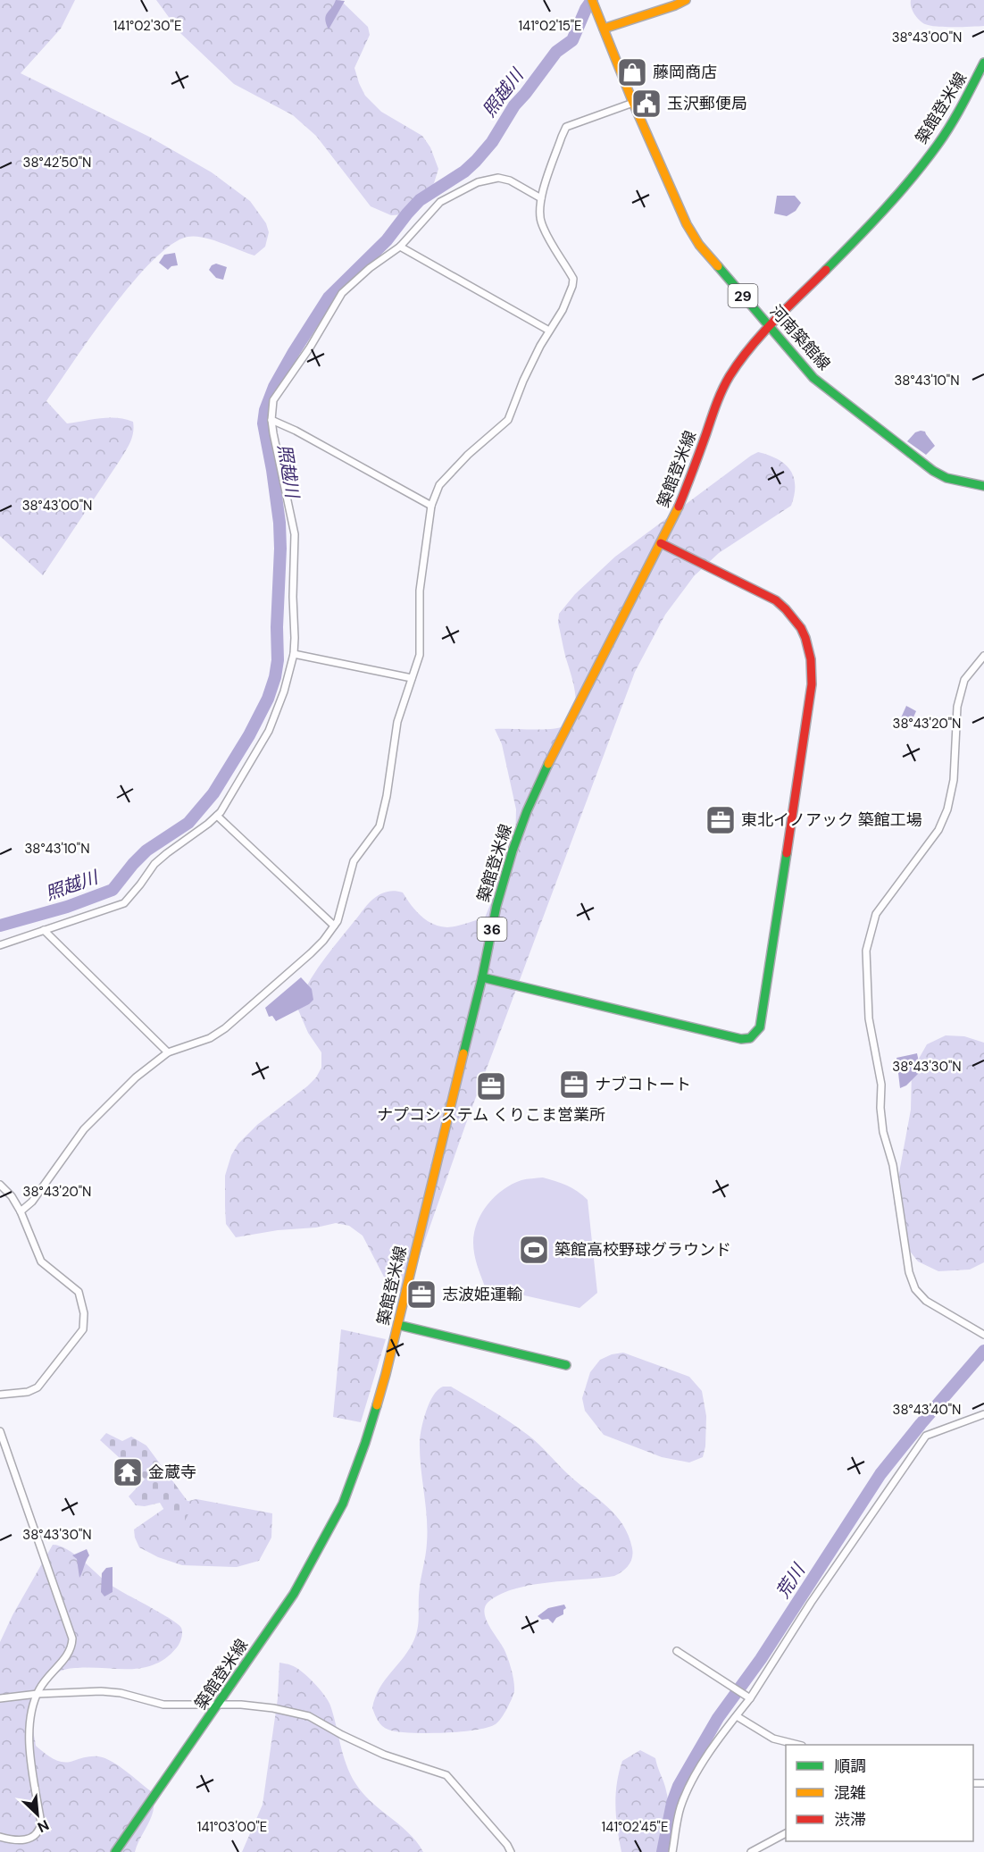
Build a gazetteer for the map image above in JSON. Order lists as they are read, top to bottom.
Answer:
{
  "streets": {
    "main road": [
      "築館登米線",
      "29",
      "河南築館線",
      "36"
    ]
  },
  "crossings": [
    ["築館登米線", "河南築館線"]
  ],
  "water": ["照越川", "荒川"],
  "places": {
    "shop": ["藤岡商店"],
    "public building": ["玉沢郵便局"],
    "office": [
      "東北イノアック 築館工場",
      "ナブコトート",
      "ナプコシステム くりこま営業所",
      "志波姫運輸"
    ],
    "sports": ["築館高校野球グラウンド"],
    "temple": ["金蔵寺"]
  },
  "legend": ["順調", "混雑", "渋滞"],
  "north": "bottom right",
  "coordinates": [
    "141°02'30\"E",
    "141°02'15\"E",
    "38°43'00\"N",
    "38°42'50\"N",
    "38°43'10\"N",
    "38°43'20\"N",
    "38°43'30\"N",
    "38°43'40\"N",
    "141°03'00\"E",
    "141°02'45\"E"
  ]
}
